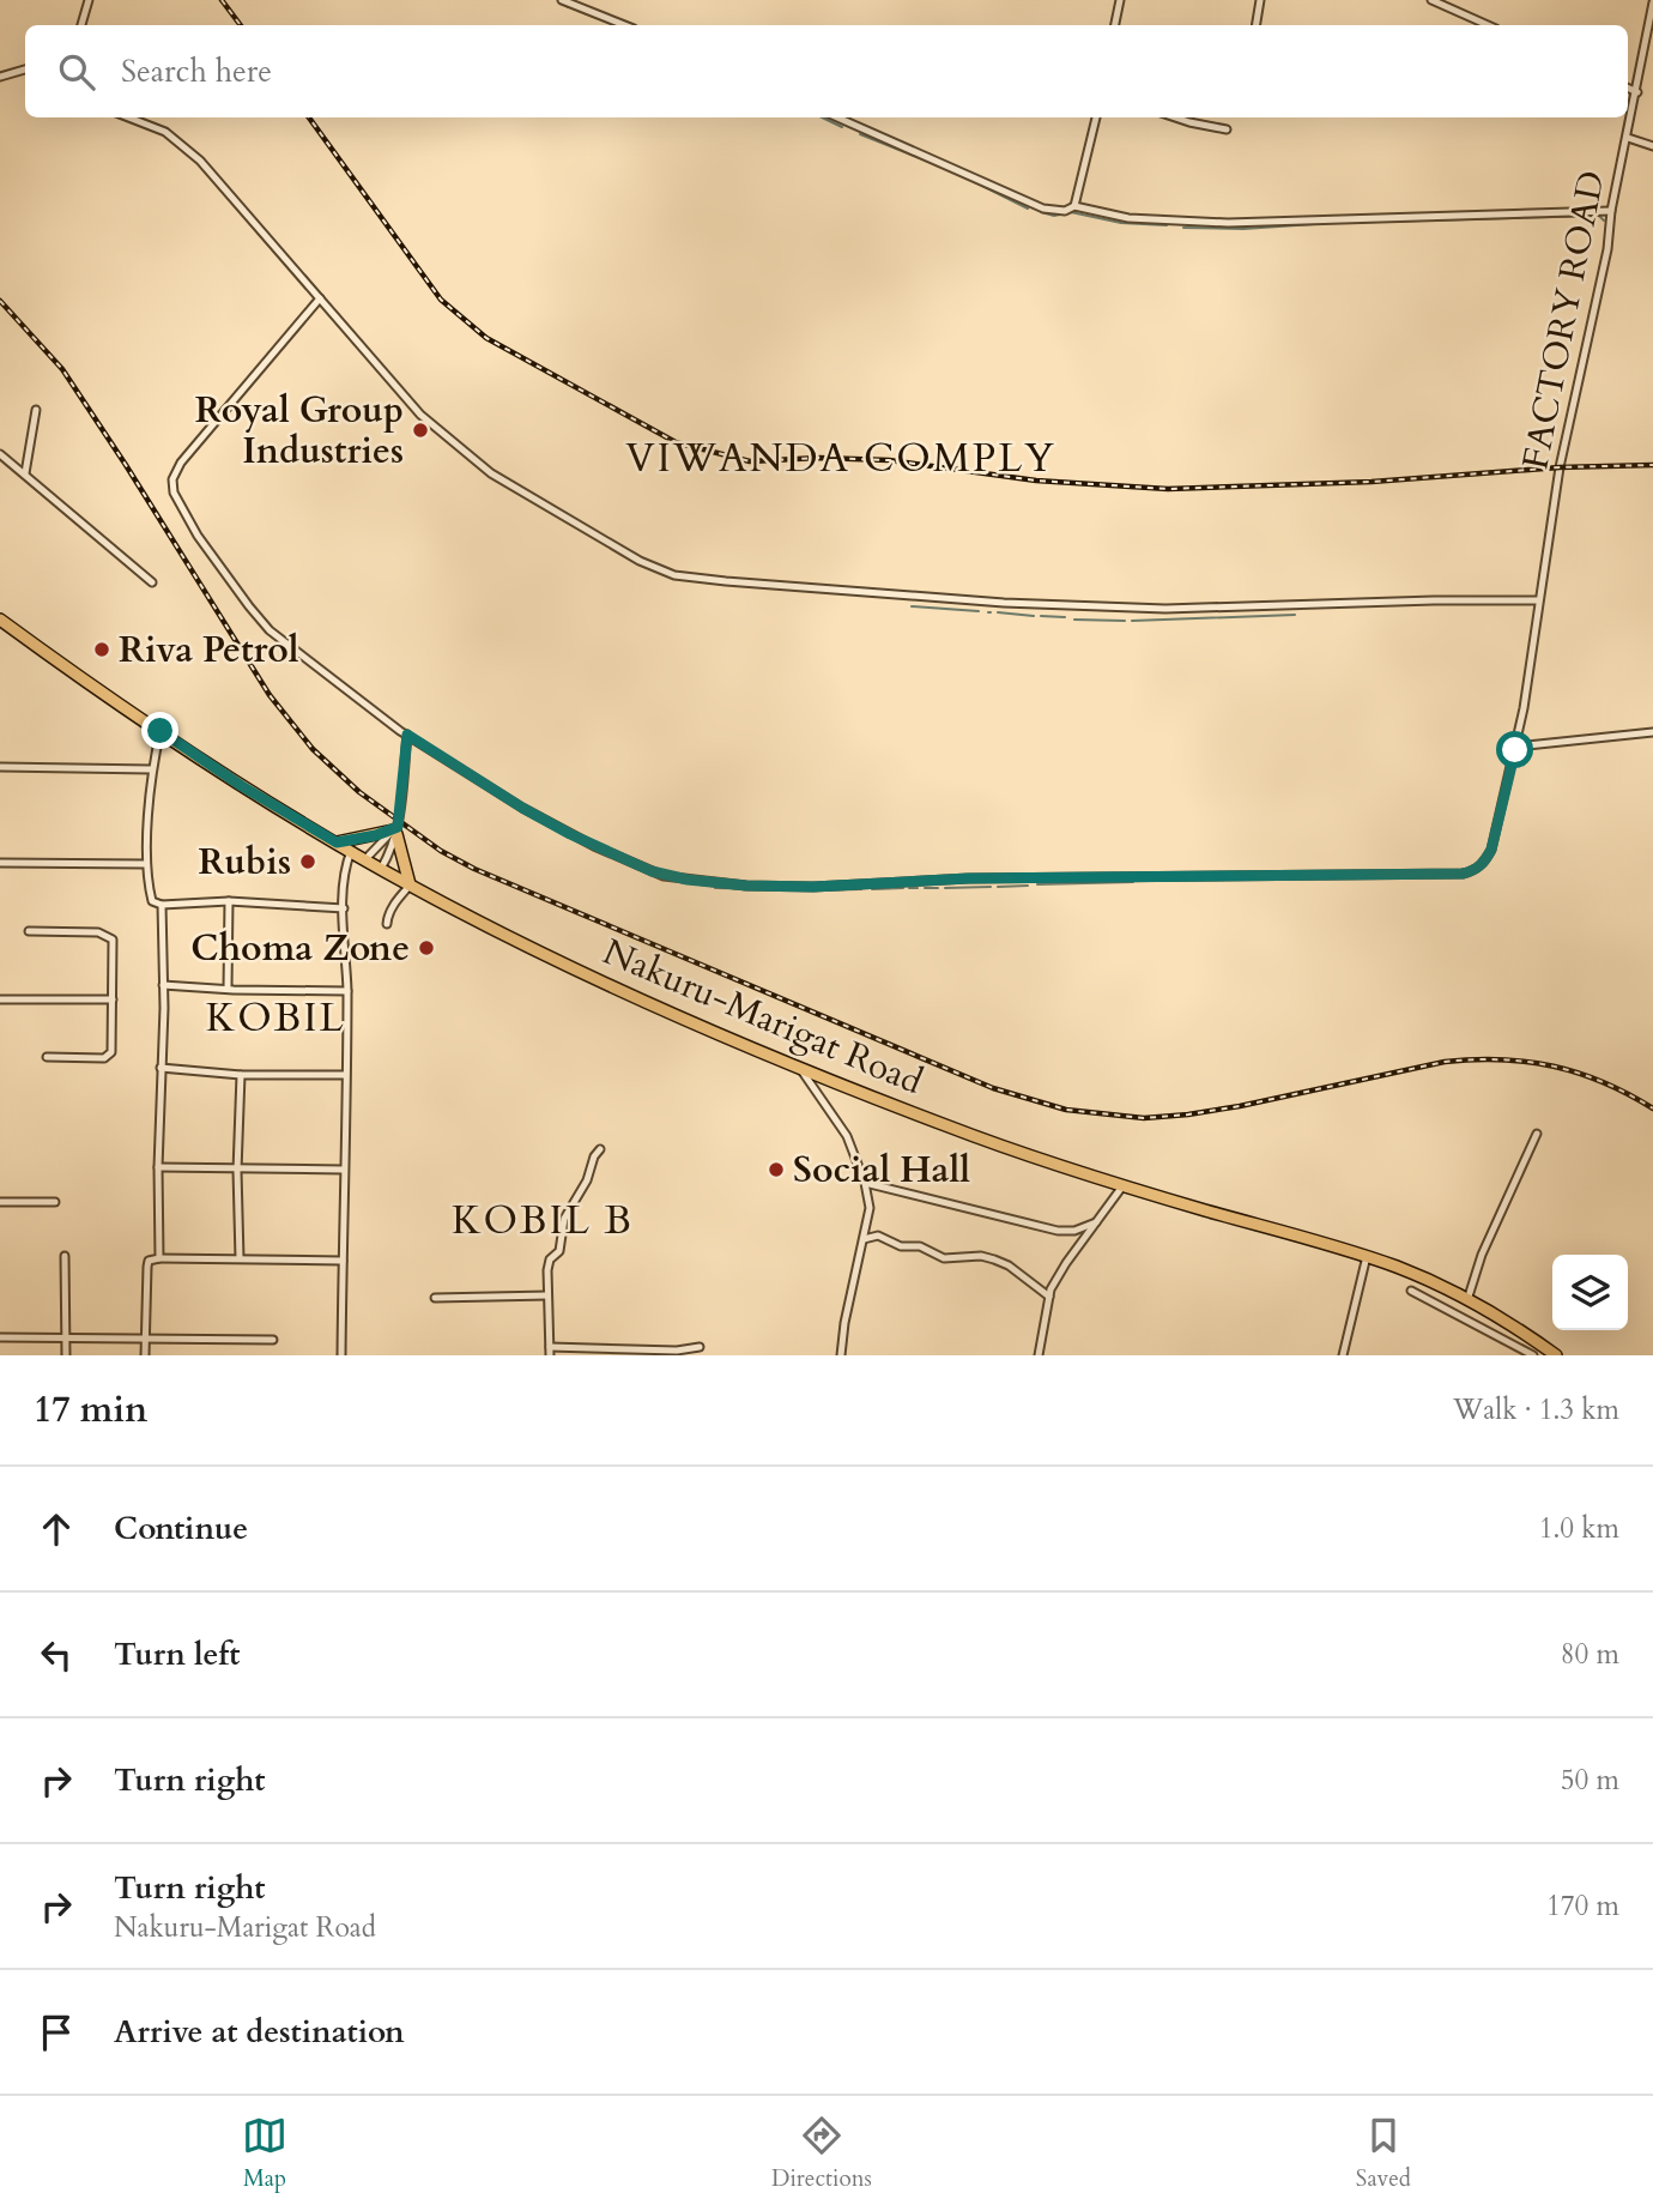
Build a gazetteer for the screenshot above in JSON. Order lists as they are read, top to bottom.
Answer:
{
  "streets": {
    "main road": ["Nakuru-Marigat Road"],
    "street": ["FACTORY ROAD"]
  },
  "districts": ["VIWANDA COMPLY", "KOBIL", "KOBIL B"],
  "places": [
    "Royal Group Industries",
    "Riva Petrol",
    "Rubis",
    "Choma Zone",
    "Social Hall"
  ],
  "page": {
    "search": "Search here",
    "heading": ["17 min", "Walk · 1.3 km"],
    "list": [
      ["Continue", "1.0 km"],
      ["Turn left", "80 m"],
      ["Turn right", "50 m"],
      ["Turn right", "Nakuru-Marigat Road", "170 m"],
      "Arrive at destination"
    ],
    "nav": ["Map", "Directions", "Saved"]
  }
}
